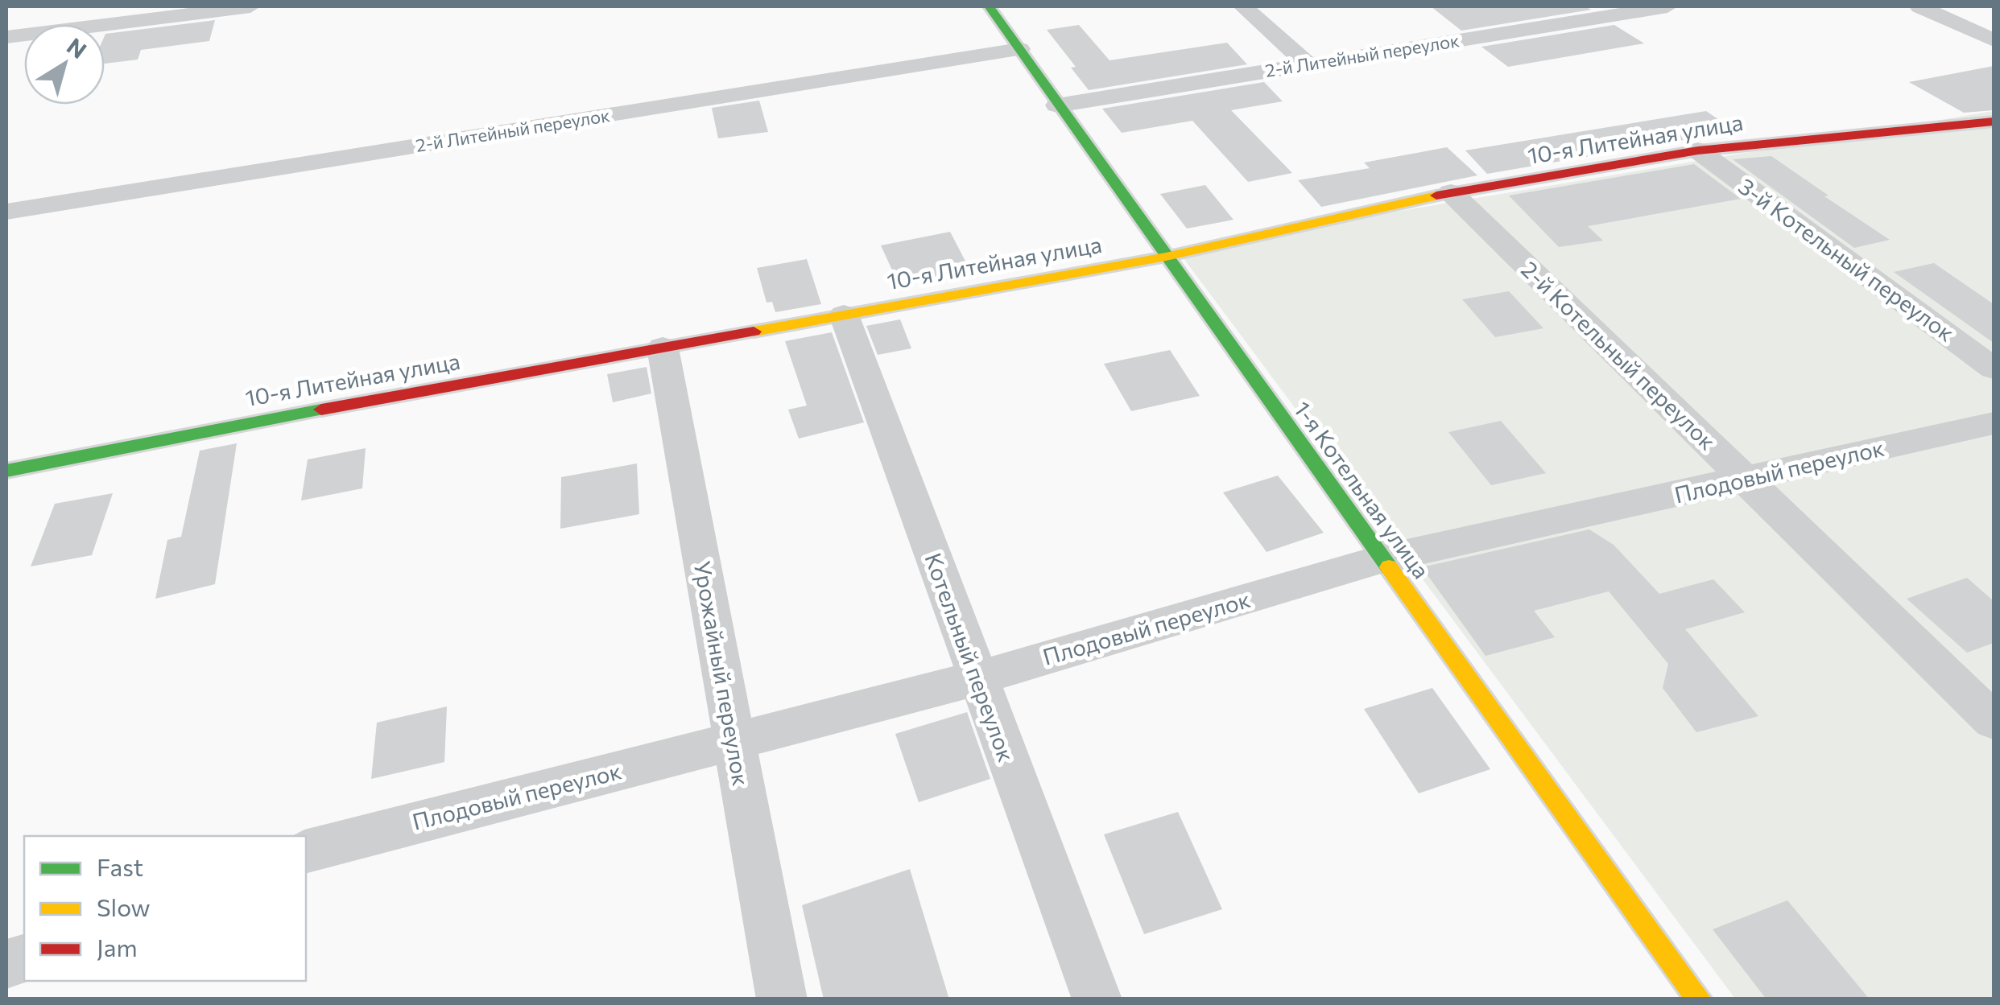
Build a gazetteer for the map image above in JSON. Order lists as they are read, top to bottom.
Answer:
{
  "streets": {
    "street": [
      "2-й Литейный переулок",
      "10-я Литейная улица",
      "3-й Котельный переулок",
      "2-й Котельный переулок",
      "Плодовый переулок",
      "1-я Котельная улица",
      "Котельный переулок",
      "Урожайный переулок"
    ]
  },
  "crossings": [
    ["2-й Литейный переулок", "1-я Котельная улица"],
    ["10-я Литейная улица", "3-й Котельный переулок"],
    ["10-я Литейная улица", "2-й Котельный переулок"],
    ["10-я Литейная улица", "1-я Котельная улица"],
    ["10-я Литейная улица", "Котельный переулок"],
    ["10-я Литейная улица", "Урожайный переулок"],
    ["2-й Котельный переулок", "Плодовый переулок"],
    ["Плодовый переулок", "1-я Котельная улица"],
    ["Плодовый переулок", "Котельный переулок"],
    ["Плодовый переулок", "Урожайный переулок"]
  ],
  "legend": ["Fast", "Slow", "Jam"],
  "north": "top right"
}
